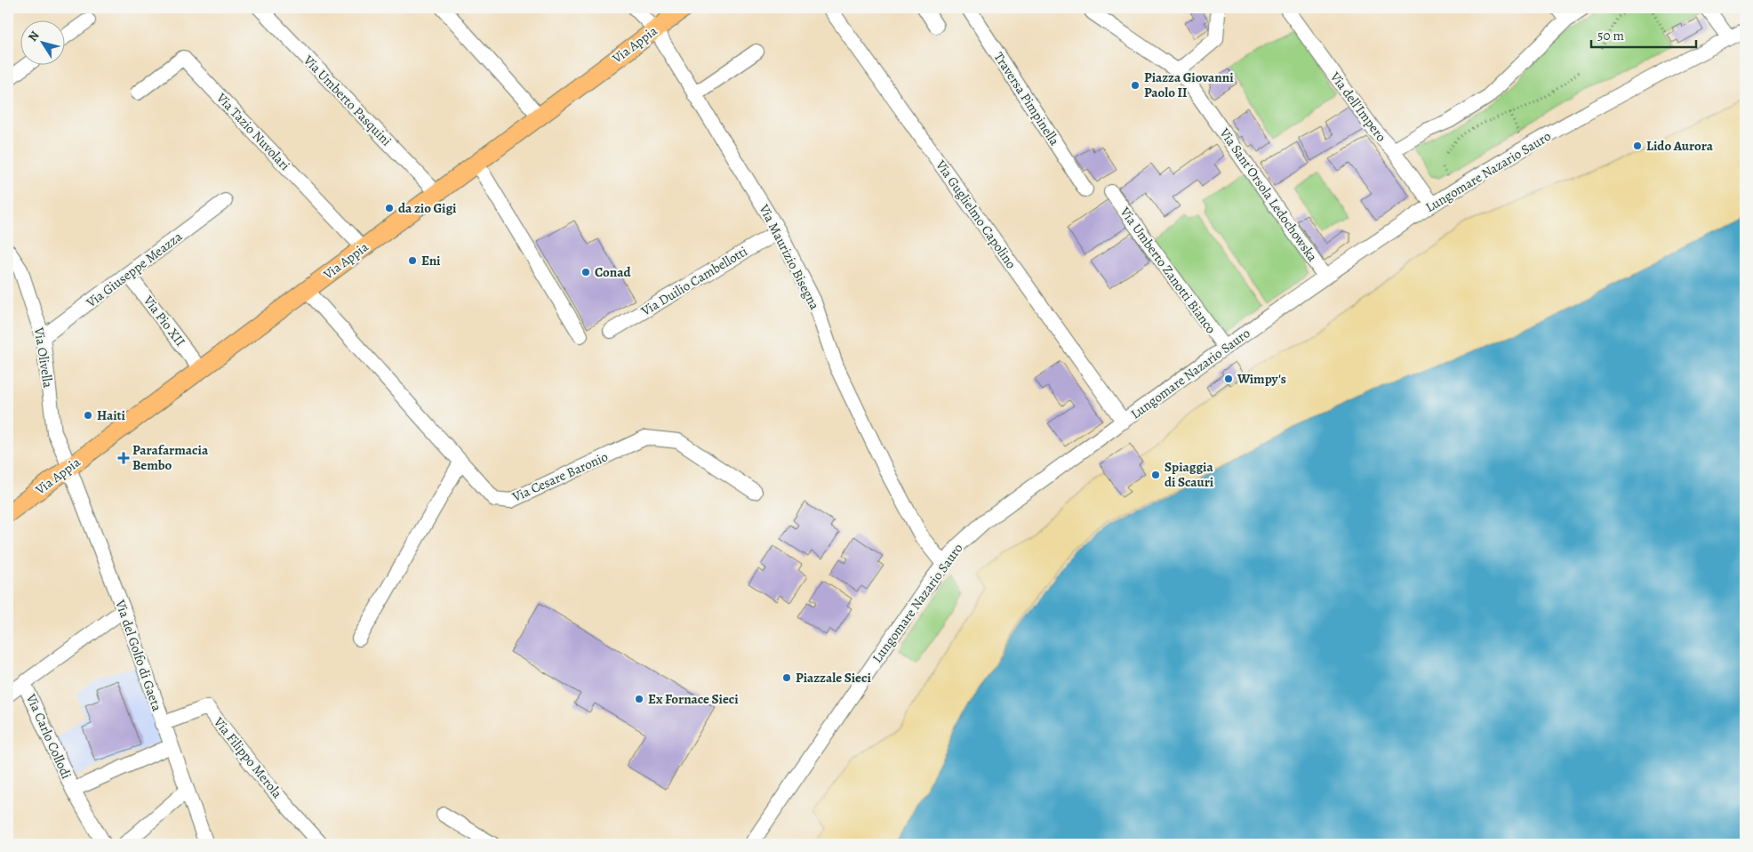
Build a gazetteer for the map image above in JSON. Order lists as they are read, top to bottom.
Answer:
{
  "streets": {
    "main road": ["Via Appia"],
    "street": [
      "Traversa Pimpinella",
      "Via Umberto Pasquini",
      "Via dell'Impero",
      "Via Tazio Nuvolari",
      "Lungomare Nazario Sauro",
      "Via Sant'Orsola Ledochowska",
      "Via Guglielmo Capolino",
      "Via Maurizio Bisegna",
      "Via Giuseppe Meazza",
      "Via Umberto Zanotti Bianco",
      "Via Duilio Cambellotti",
      "Via Pio XII",
      "Via Olivella",
      "Via Cesare Baronio",
      "Via del Golfo di Gaeta",
      "Via Carlo Collodi",
      "Via Filippo Merola"
    ]
  },
  "crossings": [
    ["Via Appia", "Via Umberto Pasquini"],
    ["Via Appia", "Via Tazio Nuvolari"],
    ["Via Appia", "Via Maurizio Bisegna"],
    ["Via Appia", "Via Pio XII"],
    ["Via Appia", "Via Olivella"],
    ["Via Appia", "Via Cesare Baronio"],
    ["Via Appia", "Via del Golfo di Gaeta"],
    ["Via dell'Impero", "Lungomare Nazario Sauro"],
    ["Lungomare Nazario Sauro", "Via Sant'Orsola Ledochowska"],
    ["Lungomare Nazario Sauro", "Via Guglielmo Capolino"],
    ["Lungomare Nazario Sauro", "Via Maurizio Bisegna"],
    ["Lungomare Nazario Sauro", "Via Umberto Zanotti Bianco"],
    ["Via Maurizio Bisegna", "Via Duilio Cambellotti"],
    ["Via Giuseppe Meazza", "Via Pio XII"],
    ["Via Giuseppe Meazza", "Via Olivella"],
    ["Via Olivella", "Via del Golfo di Gaeta"],
    ["Via del Golfo di Gaeta", "Via Filippo Merola"]
  ],
  "places": {
    "other": [
      "Piazza Giovanni Paolo II",
      "Lido Aurora",
      "da zio Gigi",
      "Eni",
      "Conad",
      "Wimpy's",
      "Haiti",
      "Spiaggia di Scauri",
      "Piazzale Sieci",
      "Ex Fornace Sieci"
    ],
    "health": ["Parafarmacia Bembo"]
  },
  "scale_bar": "50 m",
  "north": "top left"
}
